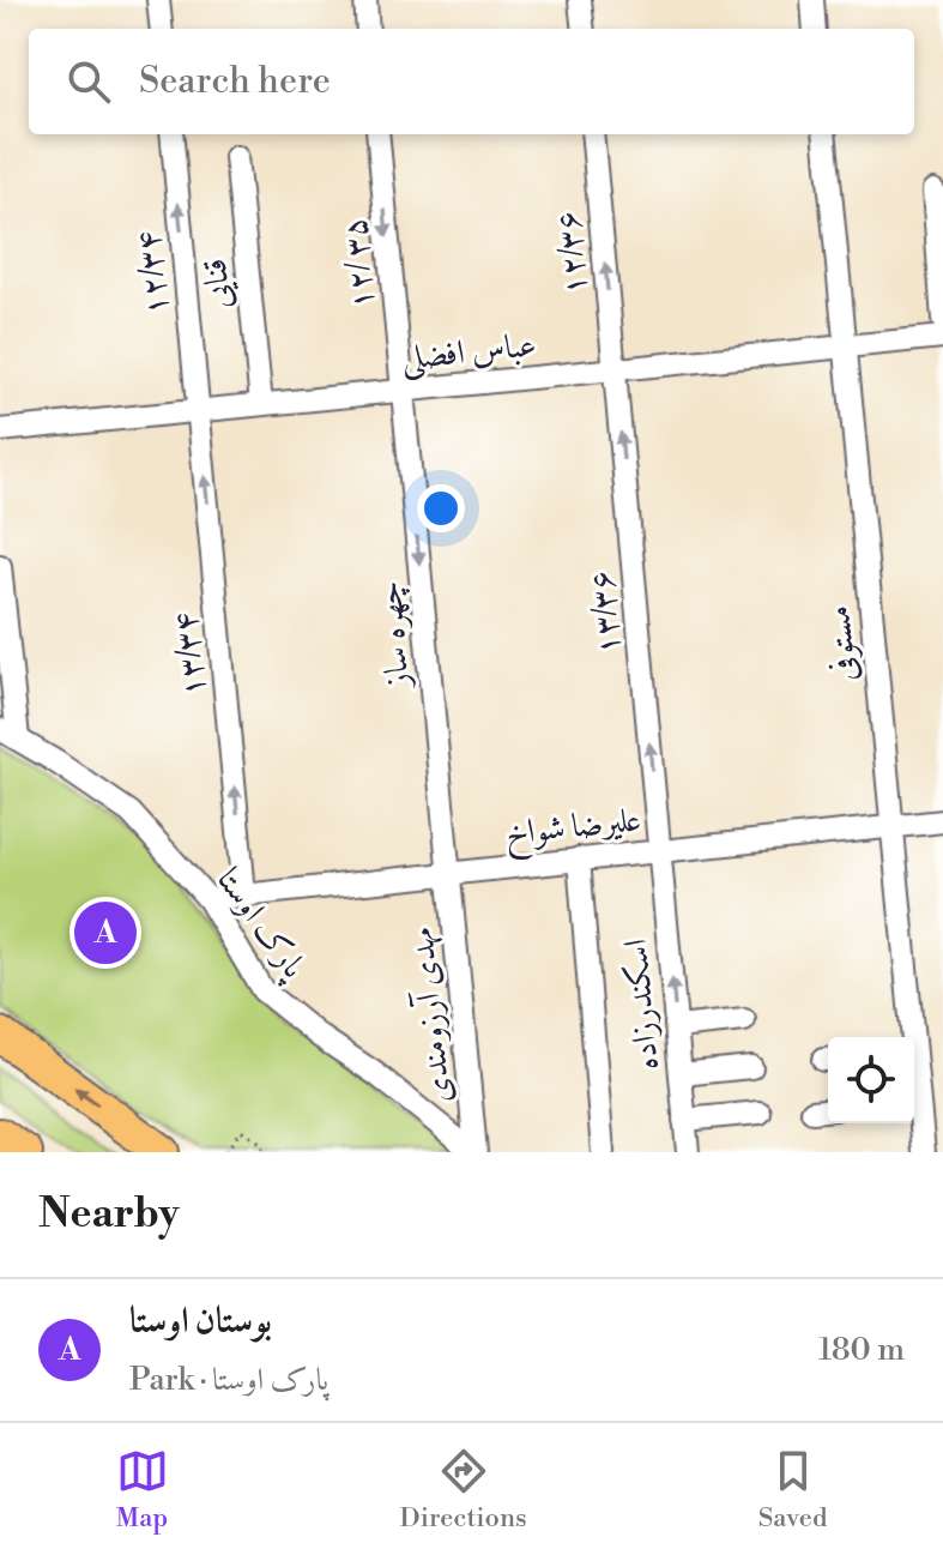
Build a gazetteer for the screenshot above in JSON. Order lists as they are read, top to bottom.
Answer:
{
  "streets": {
    "street": [
      "۱۲/۳۶",
      "۱۲/ ۳۵",
      "۱۲/۳۴",
      "قنایی",
      "عباس افضلی",
      "۱۳/۳۶",
      "چهره ساز",
      "مستوفی",
      "۱۳/۳۴",
      "علیرضا شواخ",
      "پارک اوستا",
      "اسکندرزاده",
      "مهدی آرزومندی"
    ]
  },
  "crossings": [
    ["۱۲/۳۶", "عباس افضلی"],
    ["۱۲/۳۶", "۱۳/۳۶"],
    ["۱۲/ ۳۵", "عباس افضلی"],
    ["۱۲/ ۳۵", "چهره ساز"],
    ["۱۲/۳۴", "عباس افضلی"],
    ["۱۲/۳۴", "۱۳/۳۴"],
    ["قنایی", "عباس افضلی"],
    ["عباس افضلی", "۱۳/۳۶"],
    ["عباس افضلی", "چهره ساز"],
    ["عباس افضلی", "مستوفی"],
    ["عباس افضلی", "۱۳/۳۴"],
    ["۱۳/۳۶", "علیرضا شواخ"],
    ["۱۳/۳۶", "اسکندرزاده"],
    ["چهره ساز", "علیرضا شواخ"],
    ["چهره ساز", "مهدی آرزومندی"],
    ["مستوفی", "علیرضا شواخ"],
    ["۱۳/۳۴", "علیرضا شواخ"],
    ["علیرضا شواخ", "پارک اوستا"],
    ["علیرضا شواخ", "اسکندرزاده"],
    ["علیرضا شواخ", "مهدی آرزومندی"],
    ["پارک اوستا", "مهدی آرزومندی"]
  ],
  "one_way": [
    "۱۲/۳۶",
    "۱۲/ ۳۵",
    "۱۲/۳۴",
    "۱۳/۳۶",
    "چهره ساز",
    "۱۳/۳۴"
  ],
  "page": {
    "search": "Search here",
    "pins": "A",
    "heading": "Nearby",
    "list": [
      {
        "mark": "A",
        "name": "بوستان اوستا",
        "note": "Park · پارک اوستا",
        "value": "180 m"
      }
    ],
    "nav": ["Map", "Directions", "Saved"]
  }
}
